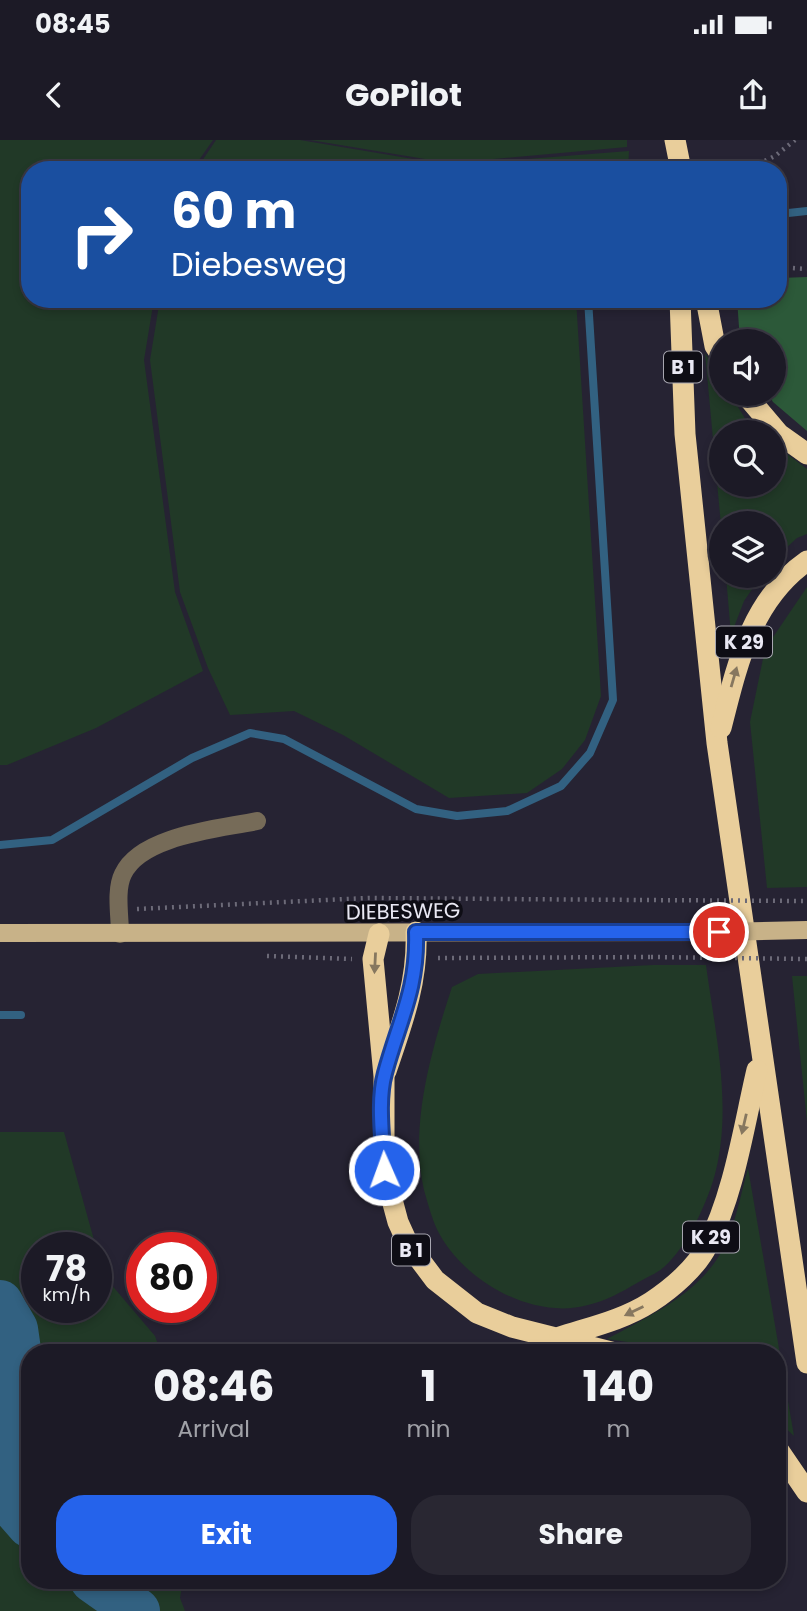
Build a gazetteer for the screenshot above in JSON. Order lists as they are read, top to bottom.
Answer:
{
  "streets": {
    "highway": ["B 1", "K 29"],
    "main road": ["DIEBESWEG"]
  },
  "crossings": [
    ["B 1", "K 29"],
    ["B 1", "DIEBESWEG"]
  ],
  "page": {
    "status": "08:45",
    "header": "GoPilot",
    "turn": ["60 m", "Diebesweg"],
    "speed": "78 km/h",
    "limit": "80",
    "eta": [
      "08:46",
      "Arrival",
      "1",
      "min",
      "140",
      "m"
    ],
    "buttons": ["Exit", "Share"]
  }
}
